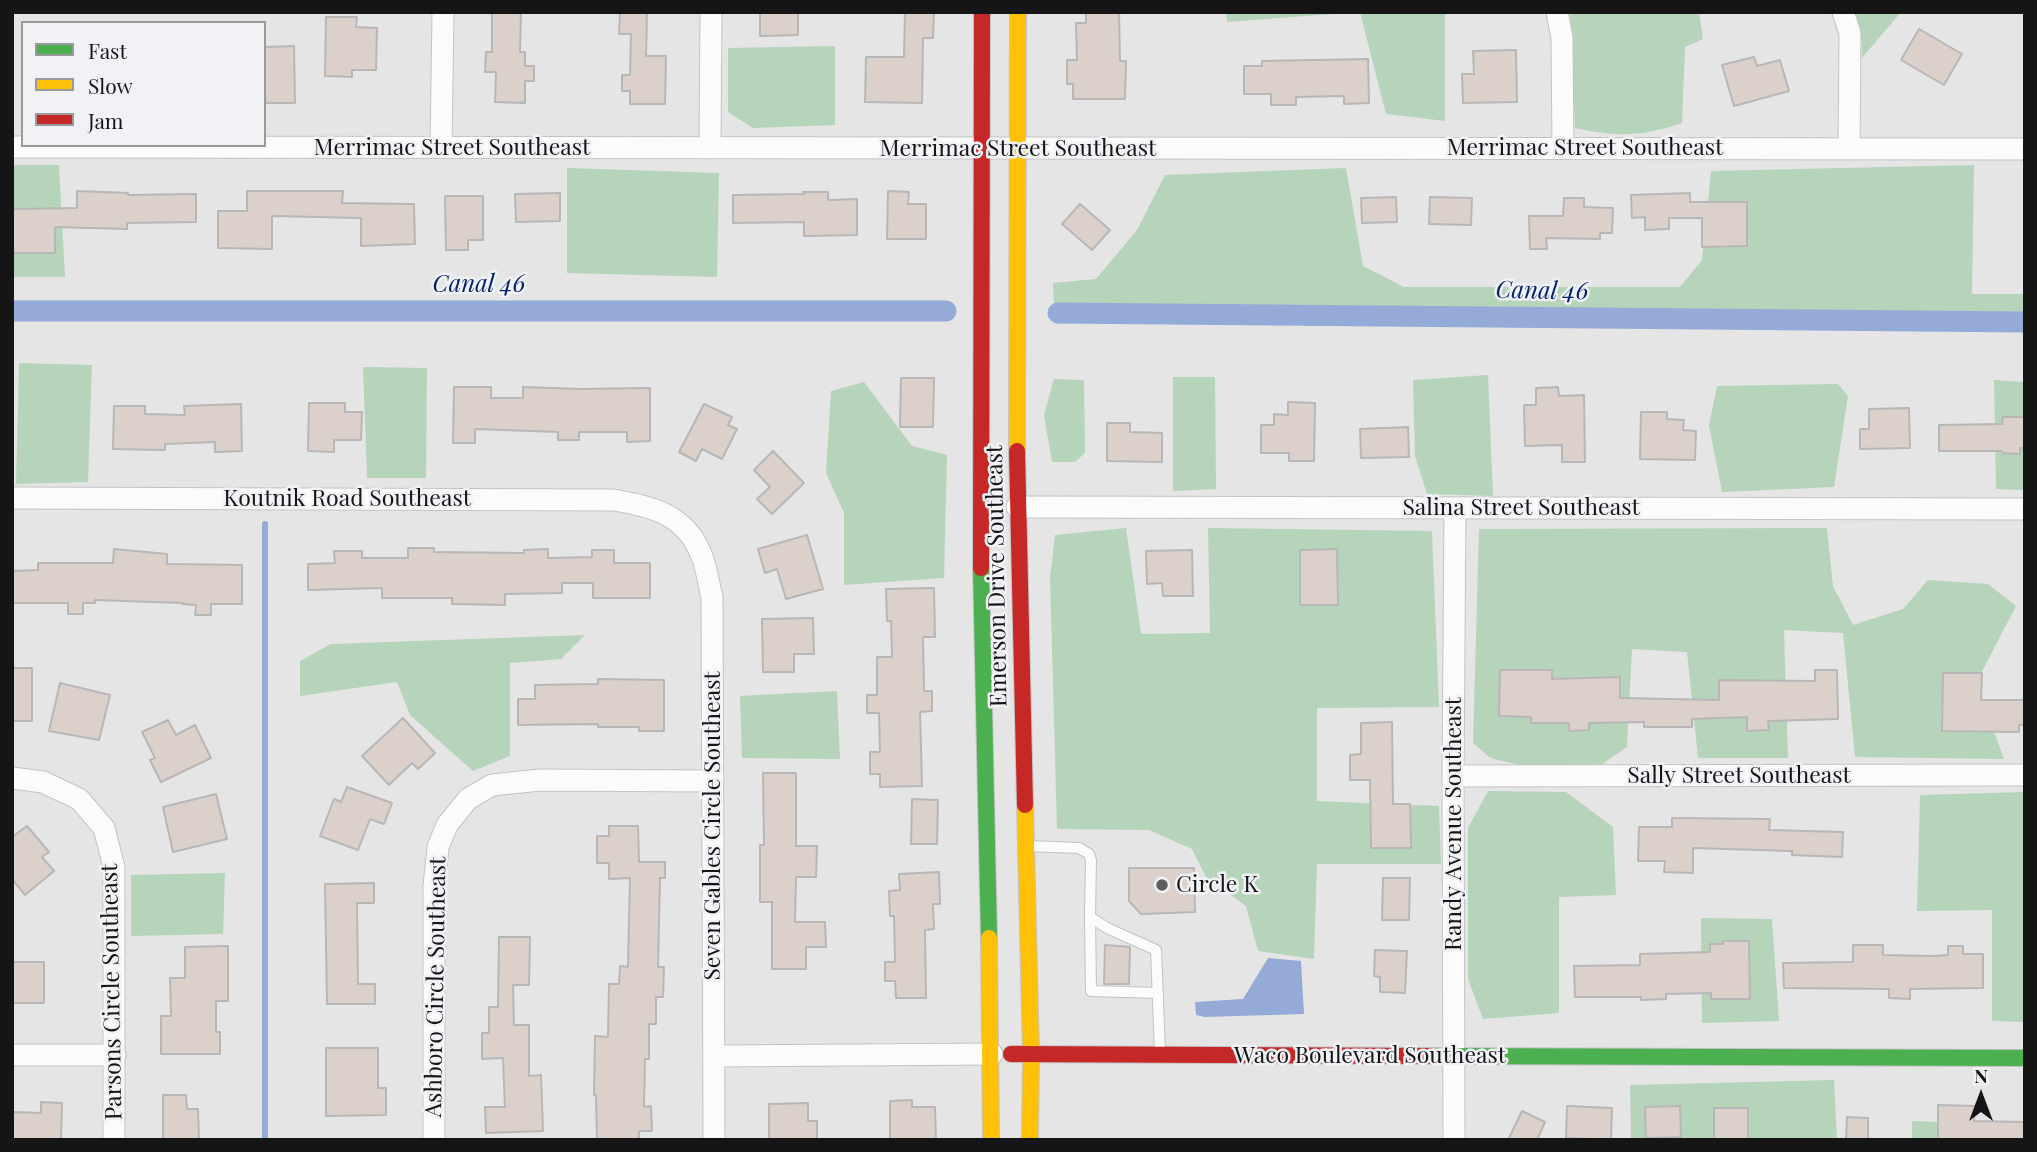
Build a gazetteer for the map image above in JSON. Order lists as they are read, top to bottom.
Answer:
{
  "streets": {
    "street": [
      "Merrimac Street Southeast",
      "Koutnik Road Southeast",
      "Salina Street Southeast",
      "Emerson Drive Southeast",
      "Sally Street Southeast",
      "Randy Avenue Southeast",
      "Seven Gables Circle Southeast",
      "Ashboro Circle Southeast",
      "Parsons Circle Southeast",
      "Waco Boulevard Southeast"
    ]
  },
  "crossings": [
    ["Merrimac Street Southeast", "Emerson Drive Southeast"],
    ["Koutnik Road Southeast", "Seven Gables Circle Southeast"],
    ["Salina Street Southeast", "Emerson Drive Southeast"],
    ["Salina Street Southeast", "Randy Avenue Southeast"],
    ["Emerson Drive Southeast", "Waco Boulevard Southeast"],
    ["Sally Street Southeast", "Randy Avenue Southeast"],
    ["Randy Avenue Southeast", "Waco Boulevard Southeast"],
    ["Seven Gables Circle Southeast", "Ashboro Circle Southeast"],
    ["Seven Gables Circle Southeast", "Waco Boulevard Southeast"]
  ],
  "water": ["Canal 46"],
  "places": ["Circle K"],
  "legend": ["Fast", "Slow", "Jam"],
  "north": "top"
}
